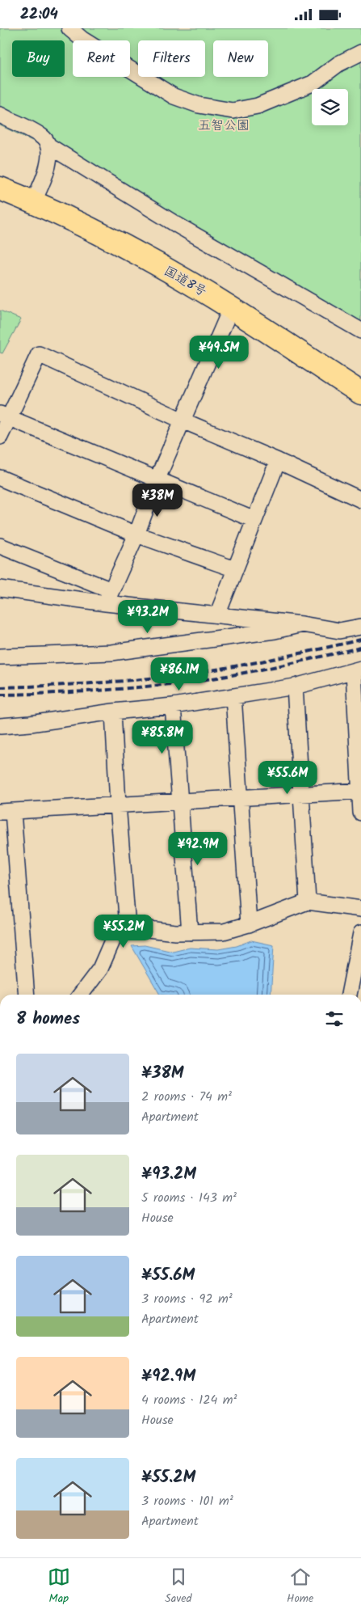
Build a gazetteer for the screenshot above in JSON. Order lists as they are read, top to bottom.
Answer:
{
  "streets": {
    "highway": ["国道8号"]
  },
  "parks": ["五智公園"],
  "page": {
    "status": "22:04",
    "chip": [
      "Buy",
      "Rent",
      "Filters",
      "New"
    ],
    "price": [
      "¥49.5M",
      "¥38M",
      "¥93.2M",
      "¥86.1M",
      "¥85.8M",
      "¥55.6M",
      "¥92.9M",
      "¥55.2M"
    ],
    "heading": "8 homes",
    "list": [
      {
        "name": "¥38M",
        "note": "2 rooms · 74 m² · Apartment"
      },
      {
        "name": "¥93.2M",
        "note": "5 rooms · 143 m² · House"
      },
      {
        "name": "¥55.6M",
        "note": "3 rooms · 92 m² · Apartment"
      },
      {
        "name": "¥92.9M",
        "note": "4 rooms · 124 m² · House"
      },
      {
        "name": "¥55.2M",
        "note": "3 rooms · 101 m² · Apartment"
      }
    ],
    "tabs": ["Map", "Saved", "Home"]
  }
}
